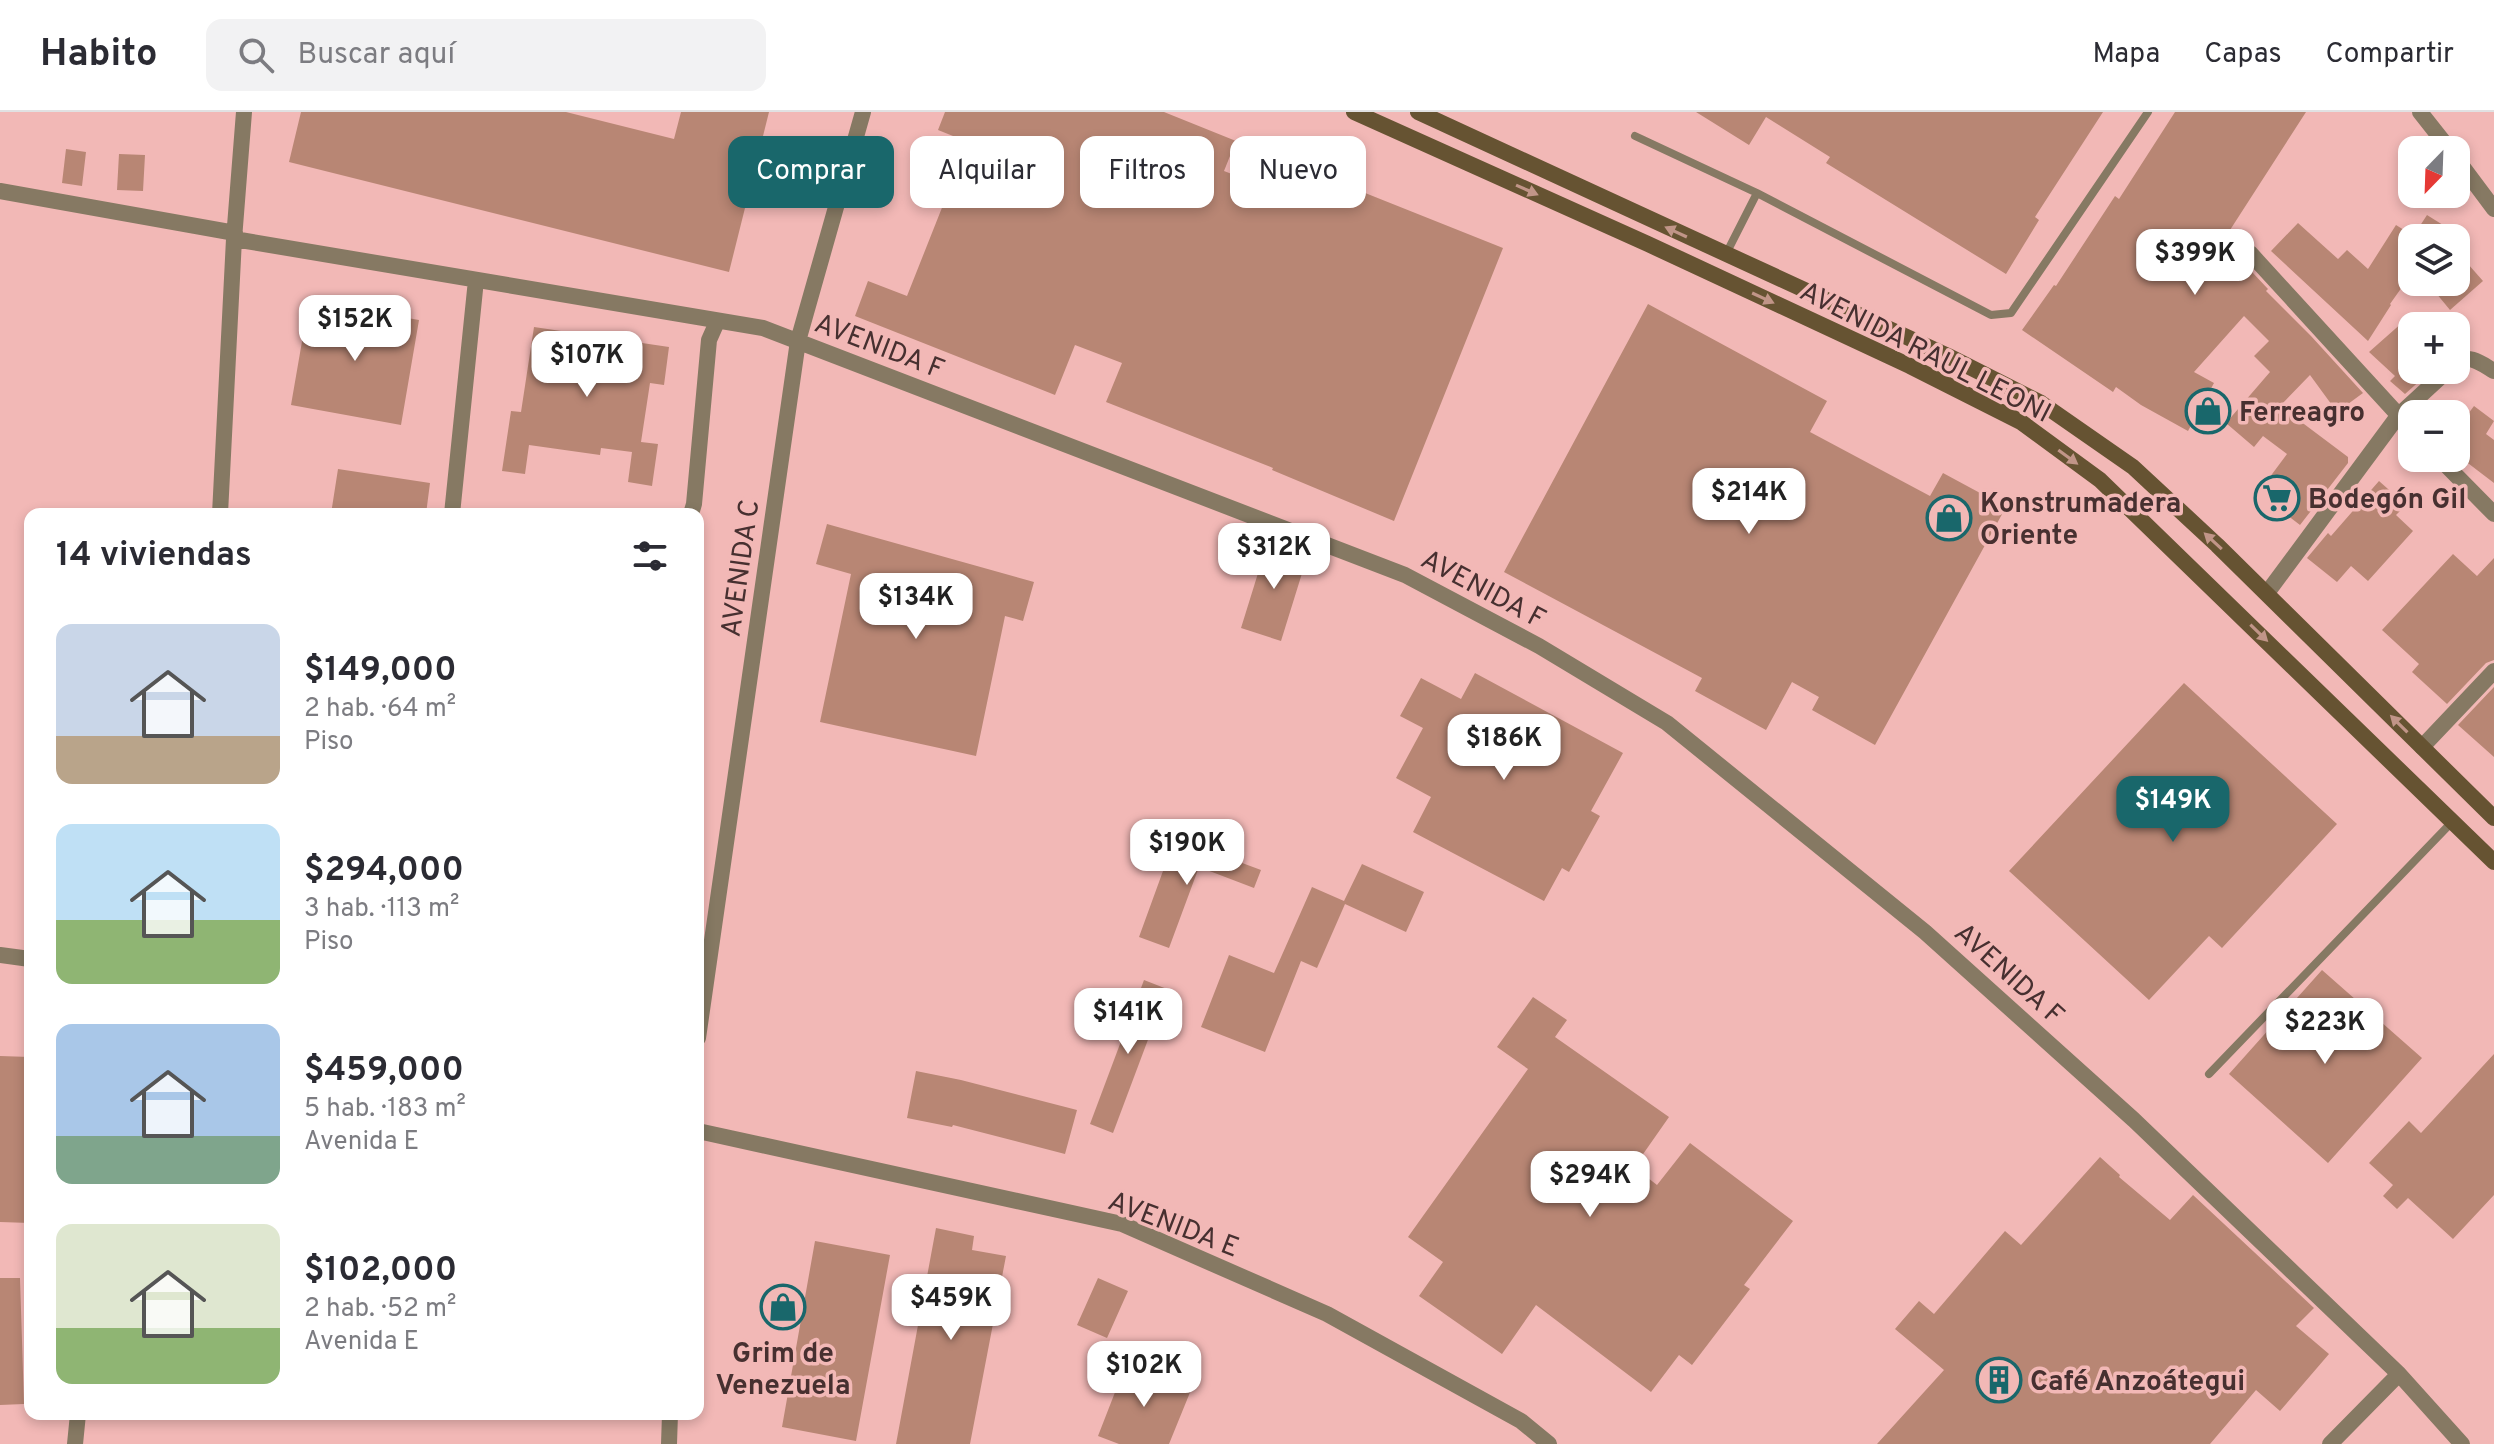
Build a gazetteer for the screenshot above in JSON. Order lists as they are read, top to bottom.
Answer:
{
  "streets": {
    "main road": ["AVENIDA RAUL LEONI"],
    "street": ["AVENIDA F", "AVENIDA C", "AVENIDA E"]
  },
  "crossings": [
    ["AVENIDA F", "AVENIDA C"]
  ],
  "places": {
    "shop": ["Ferreagro", "Konstrumadera Oriente", "Grim de Venezuela"],
    "supermarket": ["Bodegón Gil"],
    "building": ["Café Anzoátegui"]
  },
  "north": "bottom left",
  "page": {
    "header": "Habito",
    "search": "Buscar aquí",
    "nav": ["Mapa", "Capas", "Compartir"],
    "map_buttons": ["+", "−"],
    "chip": [
      "Comprar",
      "Alquilar",
      "Filtros",
      "Nuevo"
    ],
    "price": [
      "$399K",
      "$152K",
      "$107K",
      "$214K",
      "$312K",
      "$134K",
      "$186K",
      "$149K",
      "$190K",
      "$141K",
      "$223K",
      "$294K",
      "$459K",
      "$102K"
    ],
    "heading": "14 viviendas",
    "list": [
      {
        "name": "$149,000",
        "note": "2 hab. · 64 m² · Piso"
      },
      {
        "name": "$294,000",
        "note": "3 hab. · 113 m² · Piso"
      },
      {
        "name": "$459,000",
        "note": "5 hab. · 183 m² · Avenida E"
      },
      {
        "name": "$102,000",
        "note": "2 hab. · 52 m² · Avenida E"
      }
    ]
  }
}
